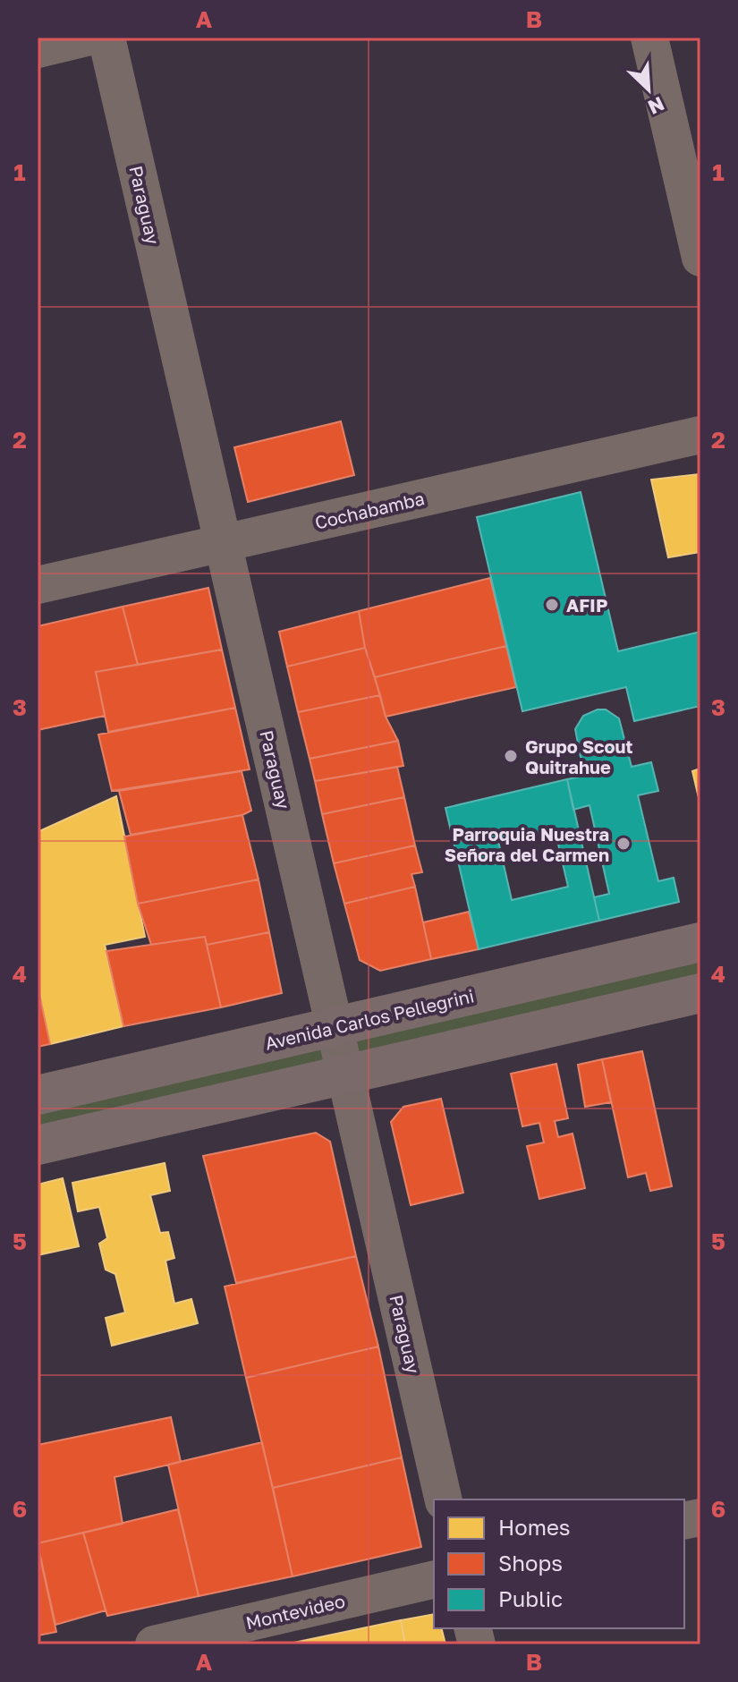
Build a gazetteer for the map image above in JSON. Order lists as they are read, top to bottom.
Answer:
{
  "streets": {
    "main road": ["Avenida Carlos Pellegrini"],
    "street": ["Paraguay", "Cochabamba", "Montevideo"]
  },
  "crossings": [
    ["Paraguay", "Cochabamba"],
    ["Paraguay", "Avenida Carlos Pellegrini"]
  ],
  "places": ["AFIP", "Grupo Scout Quitrahue", "Parroquia Nuestra Señora del Carmen"],
  "legend": ["Homes", "Shops", "Public"],
  "north": "bottom right",
  "grid": {
    "columns": ["A", "B"],
    "rows": [
      "1",
      "2",
      "3",
      "4",
      "5",
      "6"
    ]
  }
}
